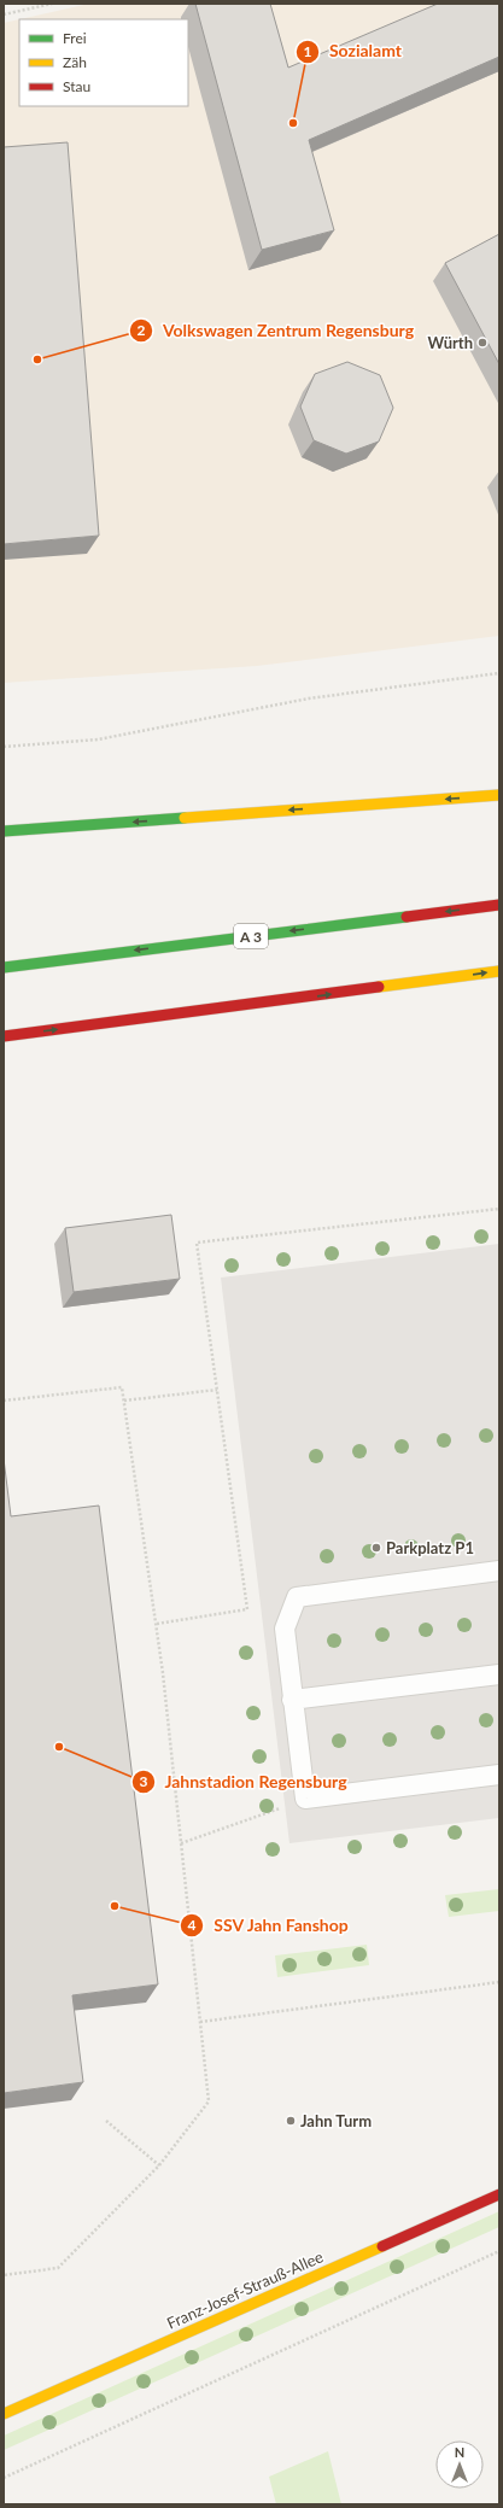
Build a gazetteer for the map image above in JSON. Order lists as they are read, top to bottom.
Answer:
{
  "streets": {
    "main road": ["A 3", "Franz-Josef-Strauß-Allee"]
  },
  "places": [
    "Sozialamt",
    "Würth",
    "Volkswagen Zentrum Regensburg",
    "Parkplatz P1",
    "Jahnstadion Regensburg",
    "SSV Jahn Fanshop",
    "Jahn Turm"
  ],
  "legend": ["Frei", "Zäh", "Stau"],
  "north": "top"
}
